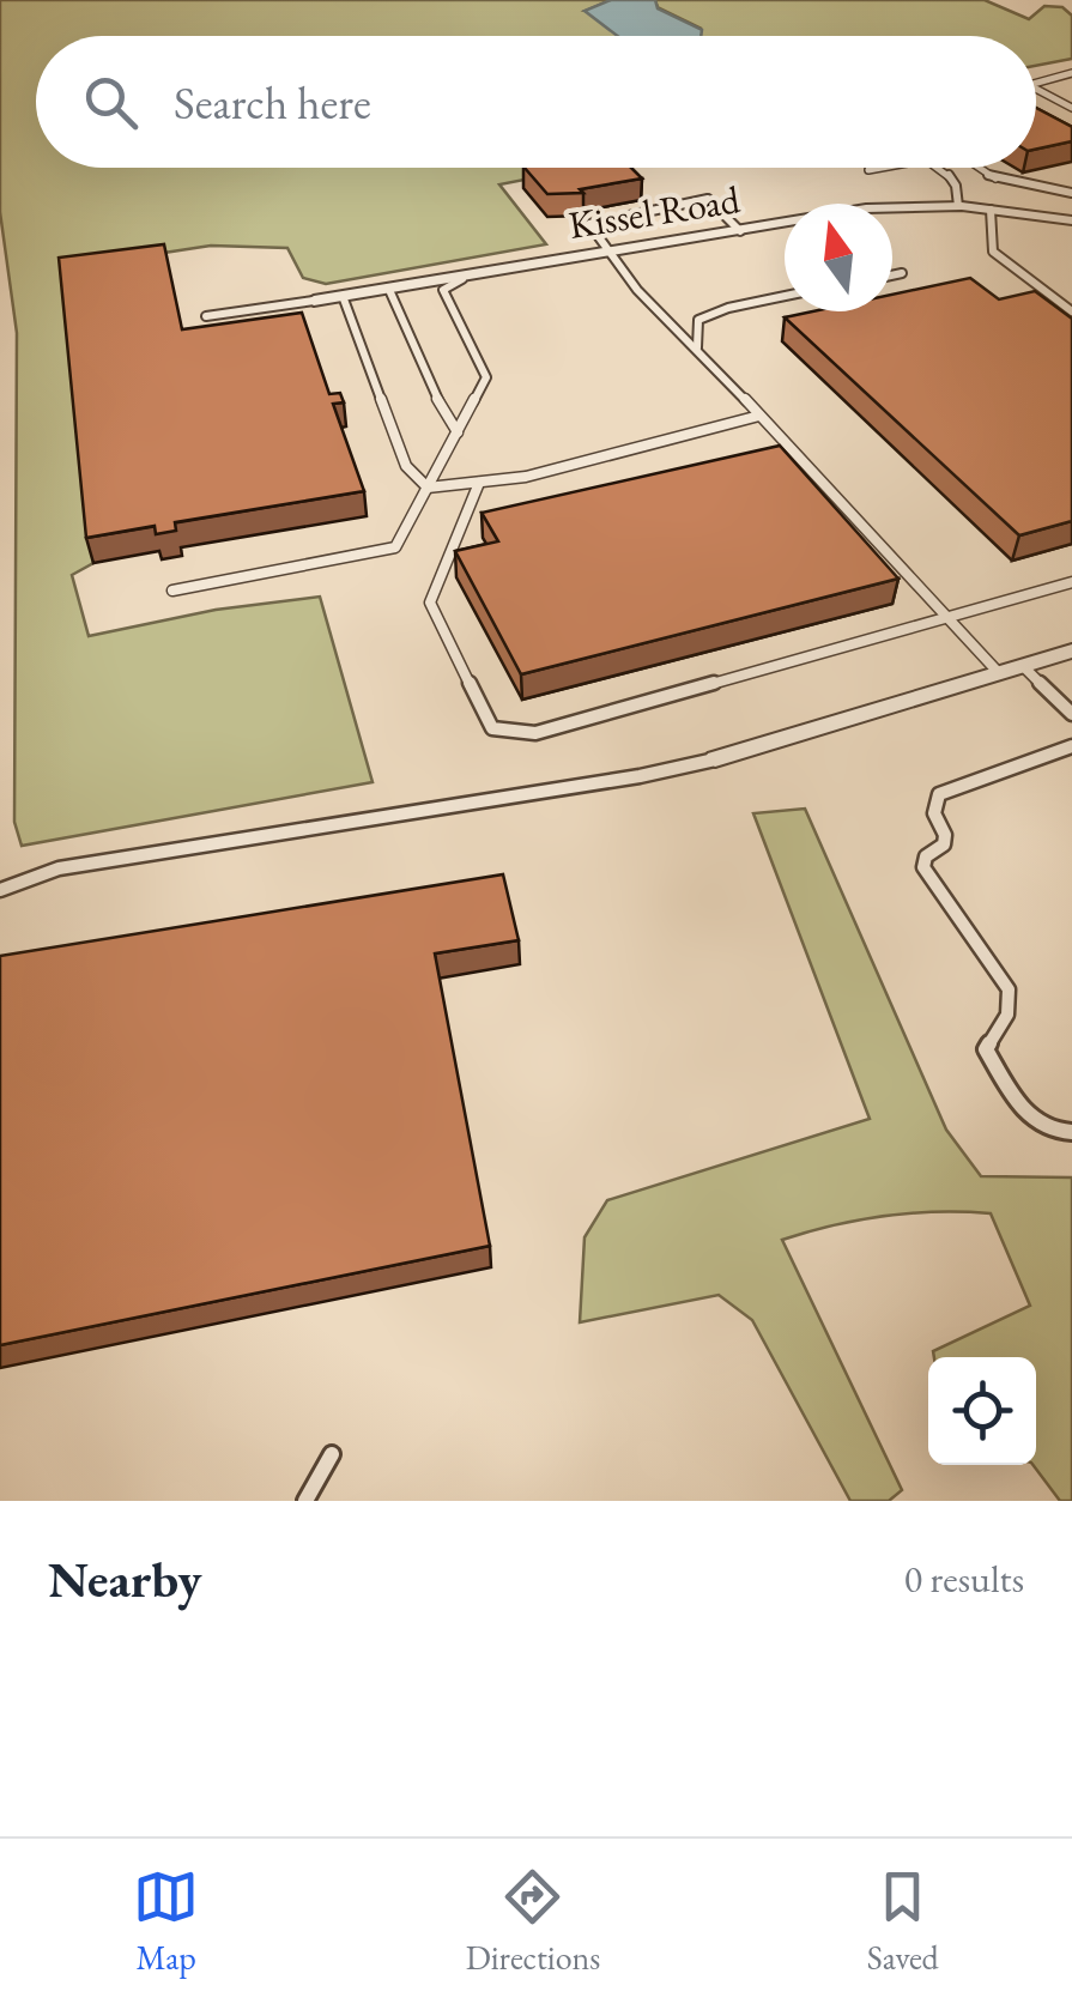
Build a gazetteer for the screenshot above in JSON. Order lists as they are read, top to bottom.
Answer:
{
  "streets": {
    "street": ["Kissel Road"]
  },
  "north": "top",
  "page": {
    "search": "Search here",
    "heading": ["Nearby", "0 results"],
    "nav": ["Map", "Directions", "Saved"]
  }
}
